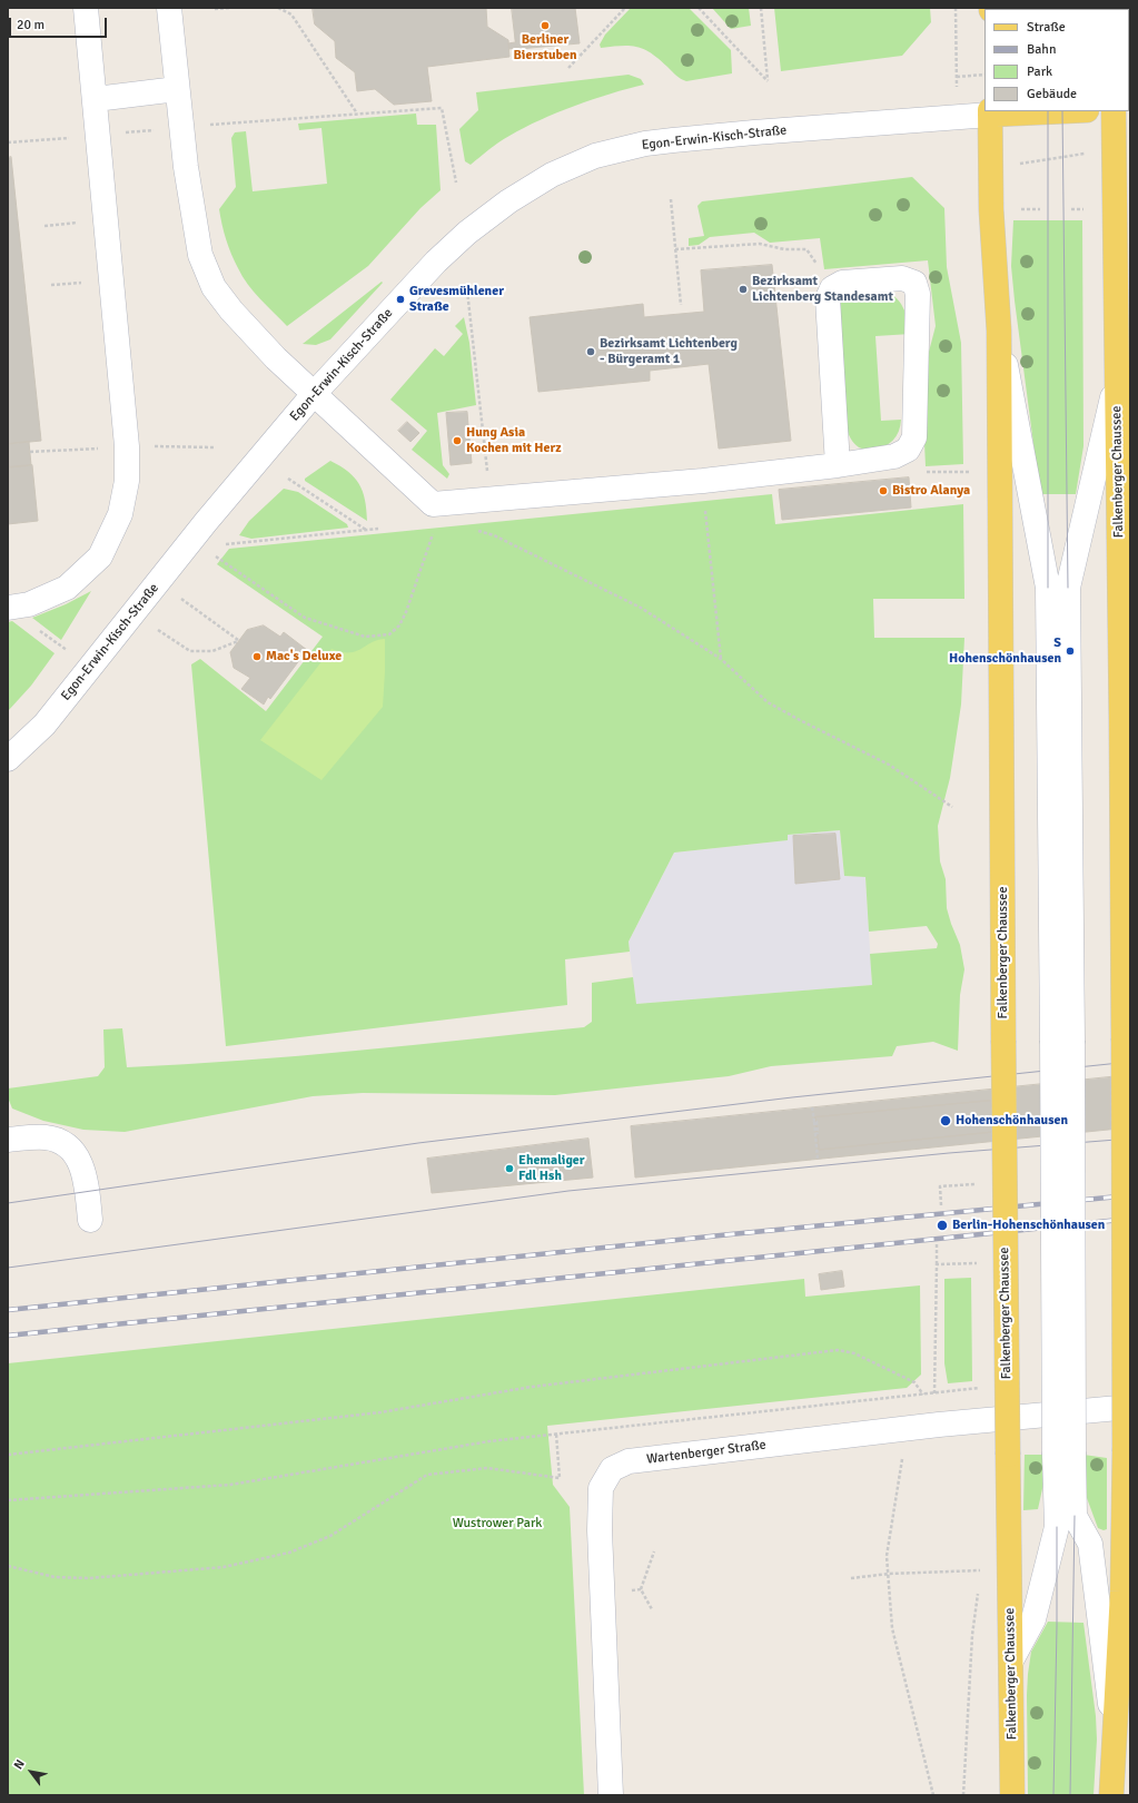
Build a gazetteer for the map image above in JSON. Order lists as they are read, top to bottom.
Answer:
{
  "streets": {
    "main road": ["Falkenberger Chaussee"],
    "street": ["Egon-Erwin-Kisch-Straße", "Wartenberger Straße"]
  },
  "crossings": [
    ["Egon-Erwin-Kisch-Straße", "Falkenberger Chaussee"]
  ],
  "parks": ["Wustrower Park"],
  "places": [
    "Berliner Bierstuben",
    "Bezirksamt Lichtenberg Standesamt",
    "Grevesmühlener Straße",
    "Bezirksamt Lichtenberg - Bürgeramt 1",
    "Hung Asia Kochen mit Herz",
    "Bistro Alanya",
    "S Hohenschönhausen",
    "Mac's Deluxe",
    "Hohenschönhausen",
    "Ehemaliger Fdl Hsh",
    "Berlin-Hohenschönhausen"
  ],
  "legend": [
    "Straße",
    "Bahn",
    "Park",
    "Gebäude"
  ],
  "scale_bar": "20 m",
  "north": "top left"
}
